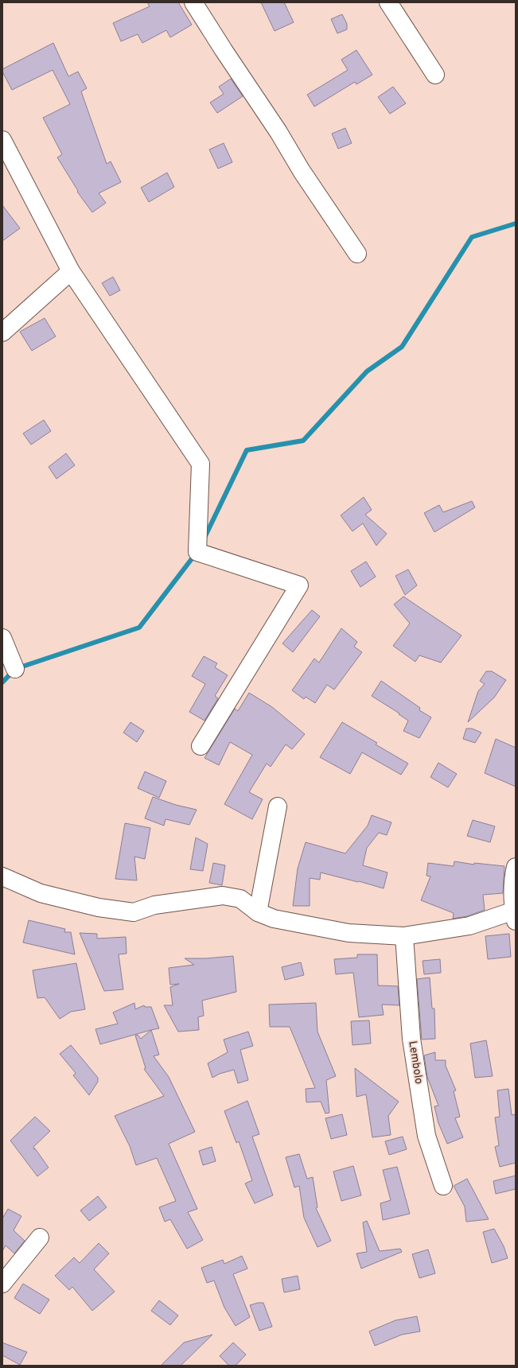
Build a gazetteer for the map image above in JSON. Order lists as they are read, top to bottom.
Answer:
{
  "streets": {
    "street": ["Lembolo"]
  }
}
